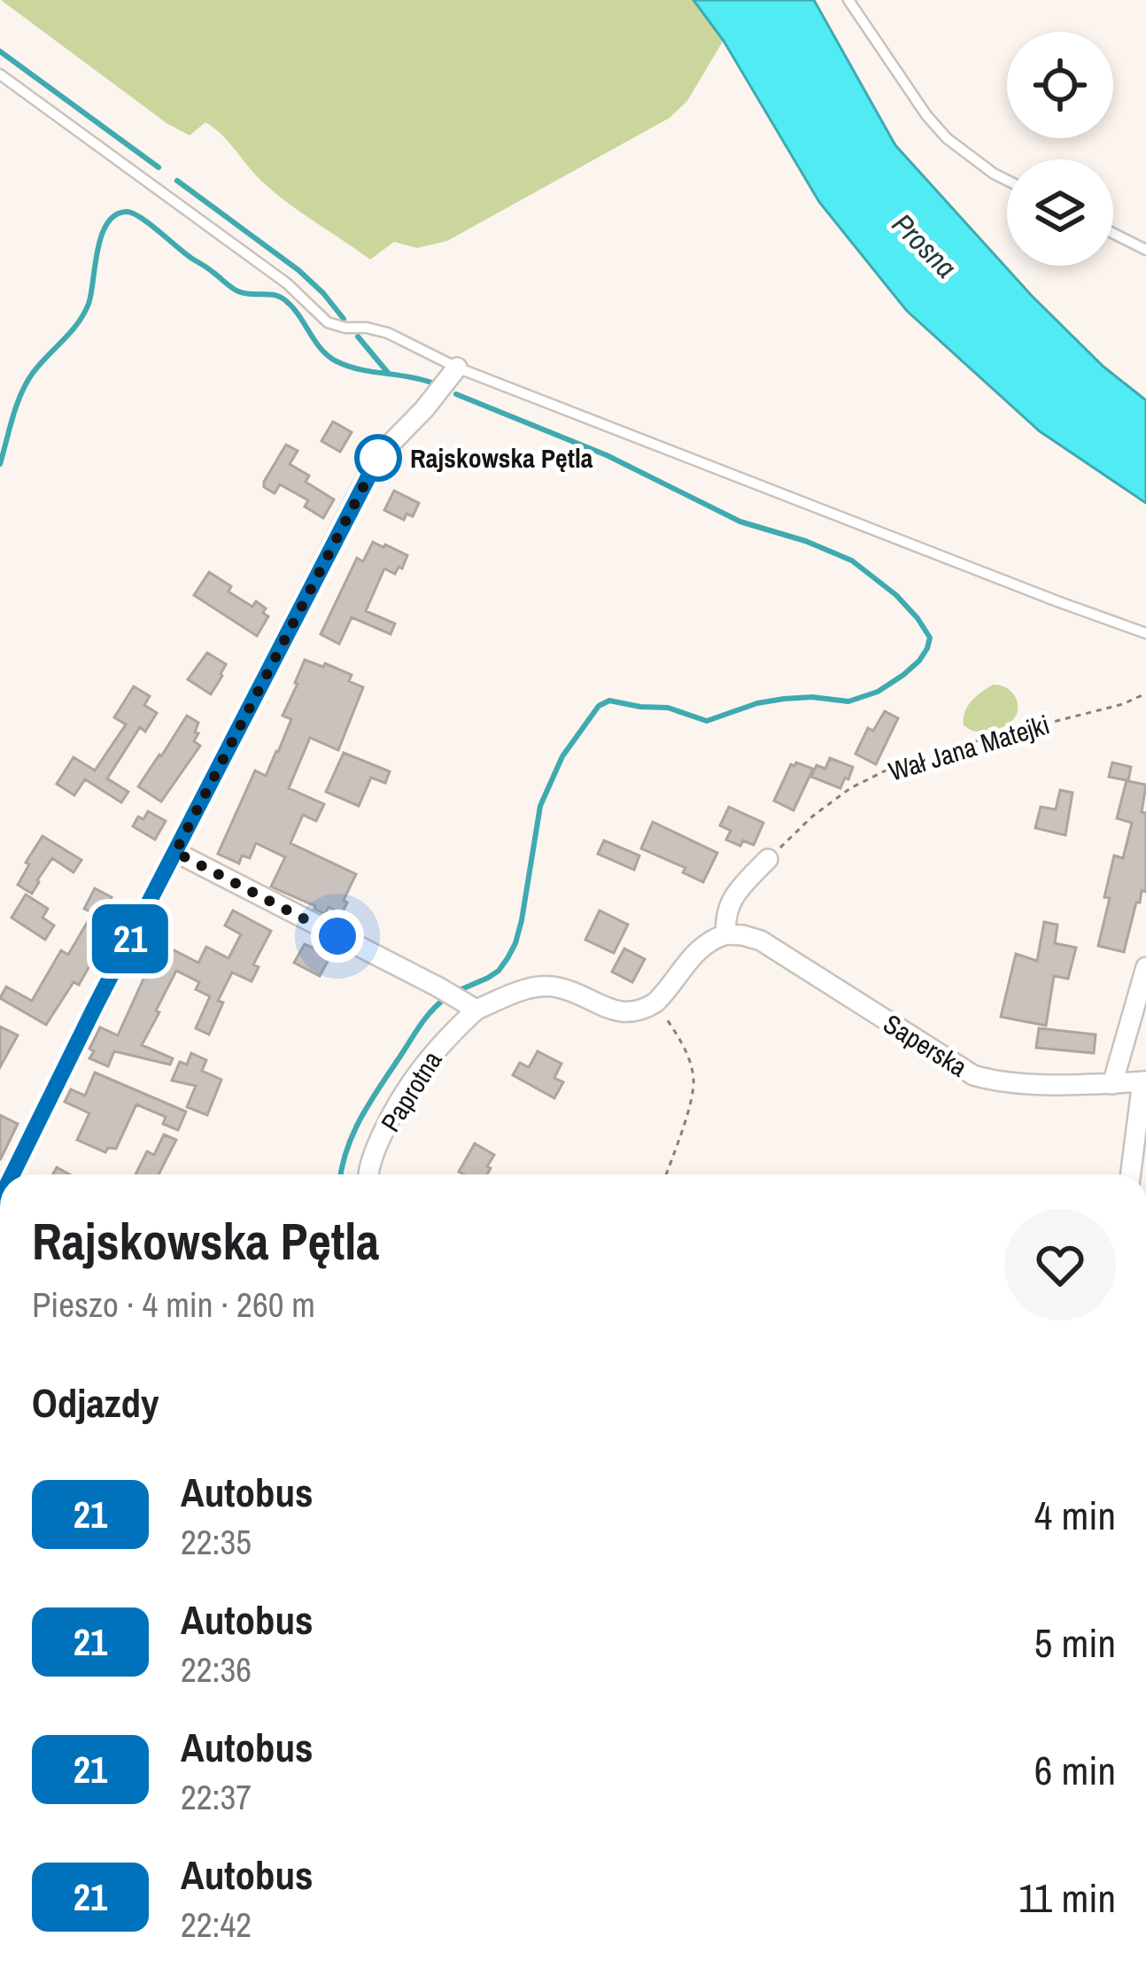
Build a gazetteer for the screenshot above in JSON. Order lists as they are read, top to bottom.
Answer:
{
  "streets": {
    "street": ["Saperska", "Paprotna"],
    "path": ["Wał Jana Matejki"]
  },
  "water": ["Prosna"],
  "places": ["Rajskowska Pętla"],
  "lines": ["bus line 21"],
  "page": {
    "on_map": "21",
    "heading": [
      ["Rajskowska Pętla", "Pieszo · 4 min · 260 m"],
      "Odjazdy"
    ],
    "list": [
      {
        "mark": "21",
        "name": "Autobus",
        "note": "22:35",
        "value": "4 min"
      },
      {
        "mark": "21",
        "name": "Autobus",
        "note": "22:36",
        "value": "5 min"
      },
      {
        "mark": "21",
        "name": "Autobus",
        "note": "22:37",
        "value": "6 min"
      },
      {
        "mark": "21",
        "name": "Autobus",
        "note": "22:42",
        "value": "11 min"
      }
    ]
  }
}
